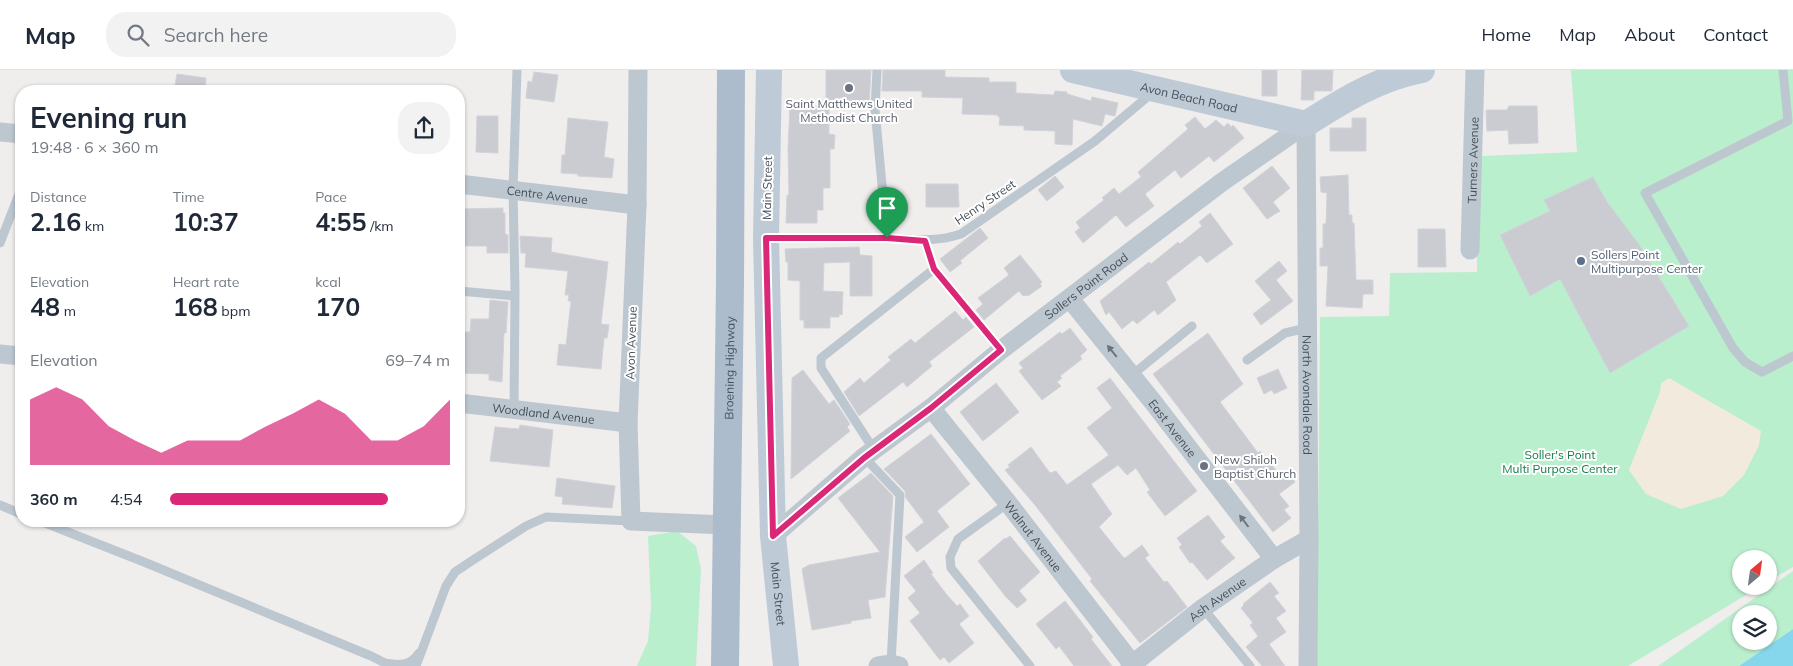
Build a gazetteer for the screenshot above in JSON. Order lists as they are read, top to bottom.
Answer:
{
  "streets": {
    "main road": ["Broening Highway"],
    "street": [
      "Avon Beach Road",
      "Turners Avenue",
      "Main Street",
      "Centre Avenue",
      "Sollers Point Road",
      "Avon Avenue",
      "North Avondale Road",
      "Woodland Avenue",
      "East Avenue",
      "Walnut Avenue",
      "Ash Avenue"
    ],
    "lane": ["Henry Street"]
  },
  "crossings": [
    ["Avon Beach Road", "Henry Street"],
    ["Avon Beach Road", "Sollers Point Road"],
    ["Avon Beach Road", "North Avondale Road"],
    ["Main Street", "Henry Street"],
    ["Main Street", "Sollers Point Road"],
    ["Centre Avenue", "Avon Avenue"],
    ["Sollers Point Road", "North Avondale Road"],
    ["Sollers Point Road", "East Avenue"],
    ["Sollers Point Road", "Walnut Avenue"],
    ["Avon Avenue", "Woodland Avenue"],
    ["North Avondale Road", "Ash Avenue"],
    ["East Avenue", "Ash Avenue"],
    ["Walnut Avenue", "Ash Avenue"]
  ],
  "one_way": ["East Avenue"],
  "parks": ["Soller's Point Multi Purpose Center"],
  "places": ["Saint Matthews United Methodist Church", "Sollers Point Multipurpose Center", "New Shiloh Baptist Church"],
  "north": "top right",
  "page": {
    "header": "Map",
    "search": "Search here",
    "nav": [
      "Home",
      "Map",
      "About",
      "Contact"
    ],
    "heading": ["Evening run", "19:48 · 6 × 360 m"],
    "stats": [
      ["Distance", "2.16 km"],
      ["Time", "10:37"],
      ["Pace", "4:55 /km"],
      ["Elevation", "48 m"],
      ["Heart rate", "168 bpm"],
      ["kcal", "170"]
    ],
    "chart": ["Elevation", "69–74 m"],
    "list": [
      {
        "name": "360 m",
        "note": "4:54"
      }
    ]
  }
}
